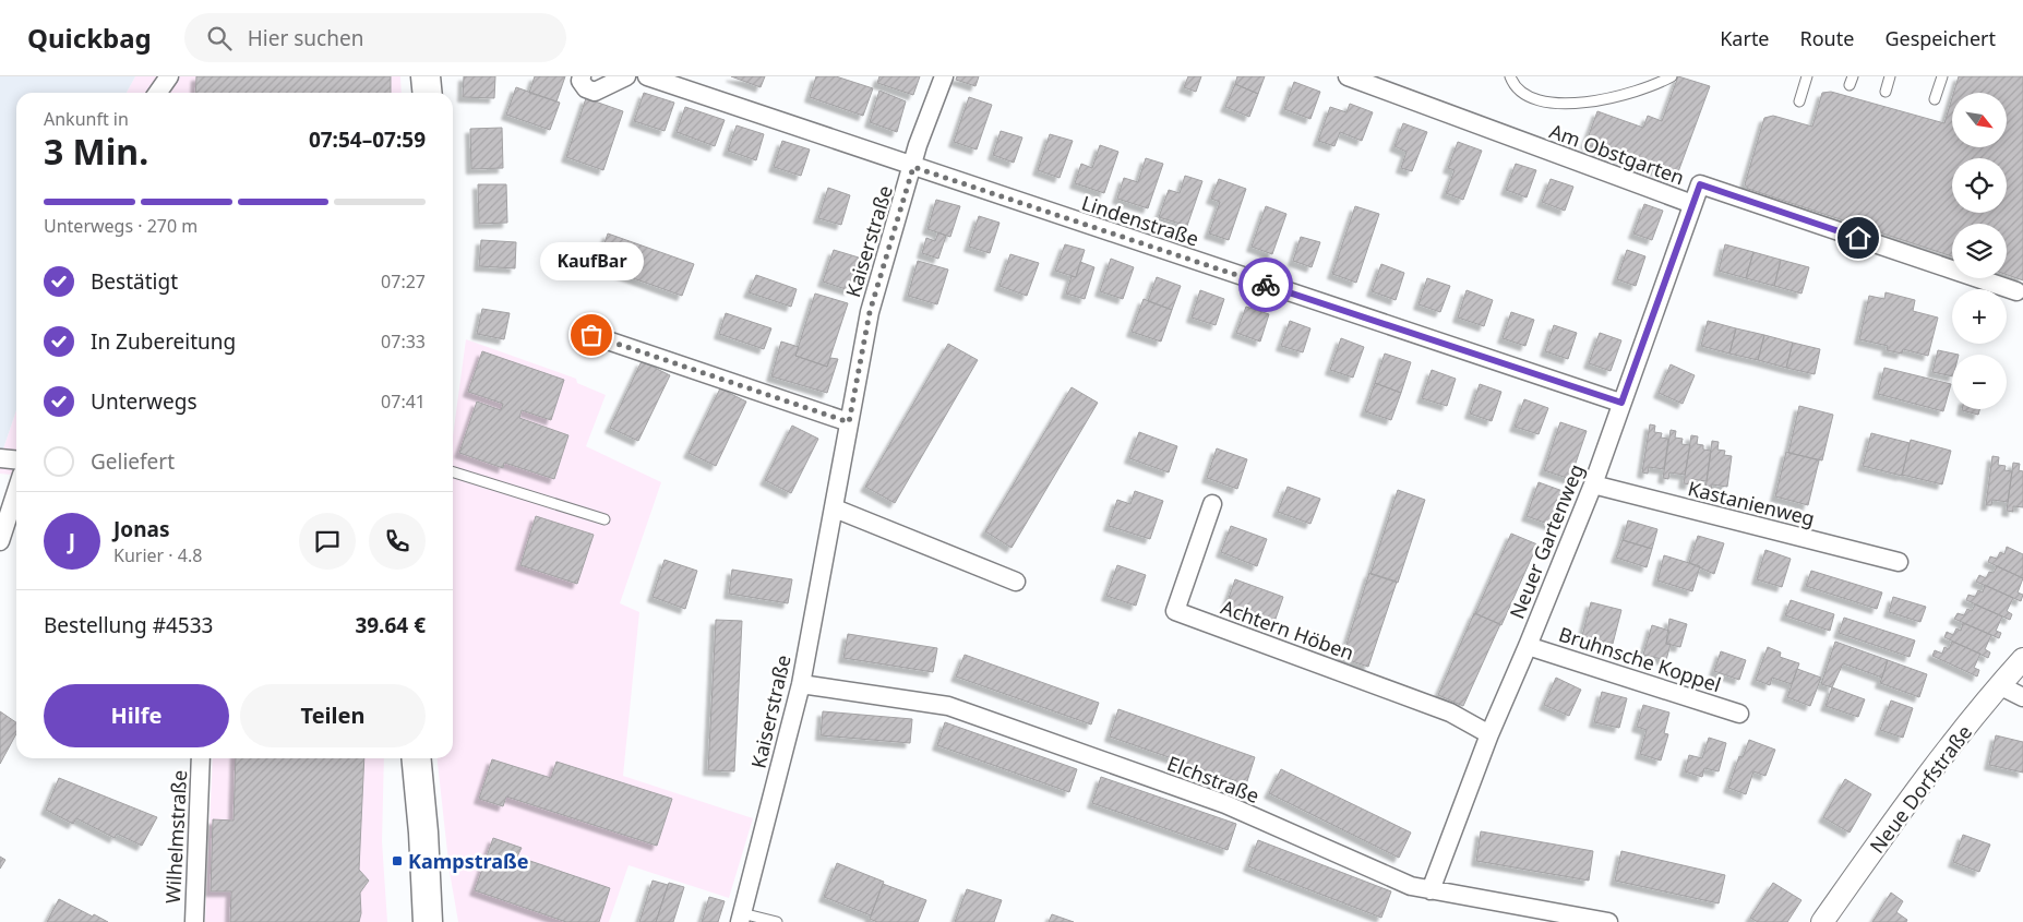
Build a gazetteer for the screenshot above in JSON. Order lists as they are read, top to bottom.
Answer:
{
  "streets": {
    "street": [
      "Am Obstgarten",
      "Lindenstraße",
      "Kaiserstraße",
      "Kastanienweg",
      "Neuer Gartenweg",
      "Achtern Höben",
      "Bruhnsche Koppel",
      "Elchstraße",
      "Neue Dorfstraße",
      "Wilhelmstraße"
    ]
  },
  "crossings": [
    ["Am Obstgarten", "Neuer Gartenweg"],
    ["Lindenstraße", "Kaiserstraße"],
    ["Lindenstraße", "Neuer Gartenweg"],
    ["Kaiserstraße", "Elchstraße"],
    ["Kastanienweg", "Neuer Gartenweg"],
    ["Neuer Gartenweg", "Achtern Höben"],
    ["Neuer Gartenweg", "Bruhnsche Koppel"],
    ["Neuer Gartenweg", "Elchstraße"]
  ],
  "places": {
    "other": ["KaufBar"],
    "transit": ["Kampstraße"]
  },
  "north": "bottom right",
  "page": {
    "header": "Quickbag",
    "search": "Hier suchen",
    "nav": ["Karte", "Route", "Gespeichert"],
    "map_buttons": ["+", "−"],
    "heading": ["3 Min.", "Ankunft in", "07:54–07:59"],
    "panel": [
      "Jonas",
      "Kurier · 4.8",
      "Bestellung #4533",
      "39.64 €"
    ],
    "bar": "Unterwegs · 270 m",
    "bubble": "KaufBar",
    "list": [
      ["Bestätigt", "07:27"],
      ["In Zubereitung", "07:33"],
      ["Unterwegs", "07:41"],
      "Geliefert"
    ],
    "round": "J",
    "buttons": ["Hilfe", "Teilen"]
  }
}
